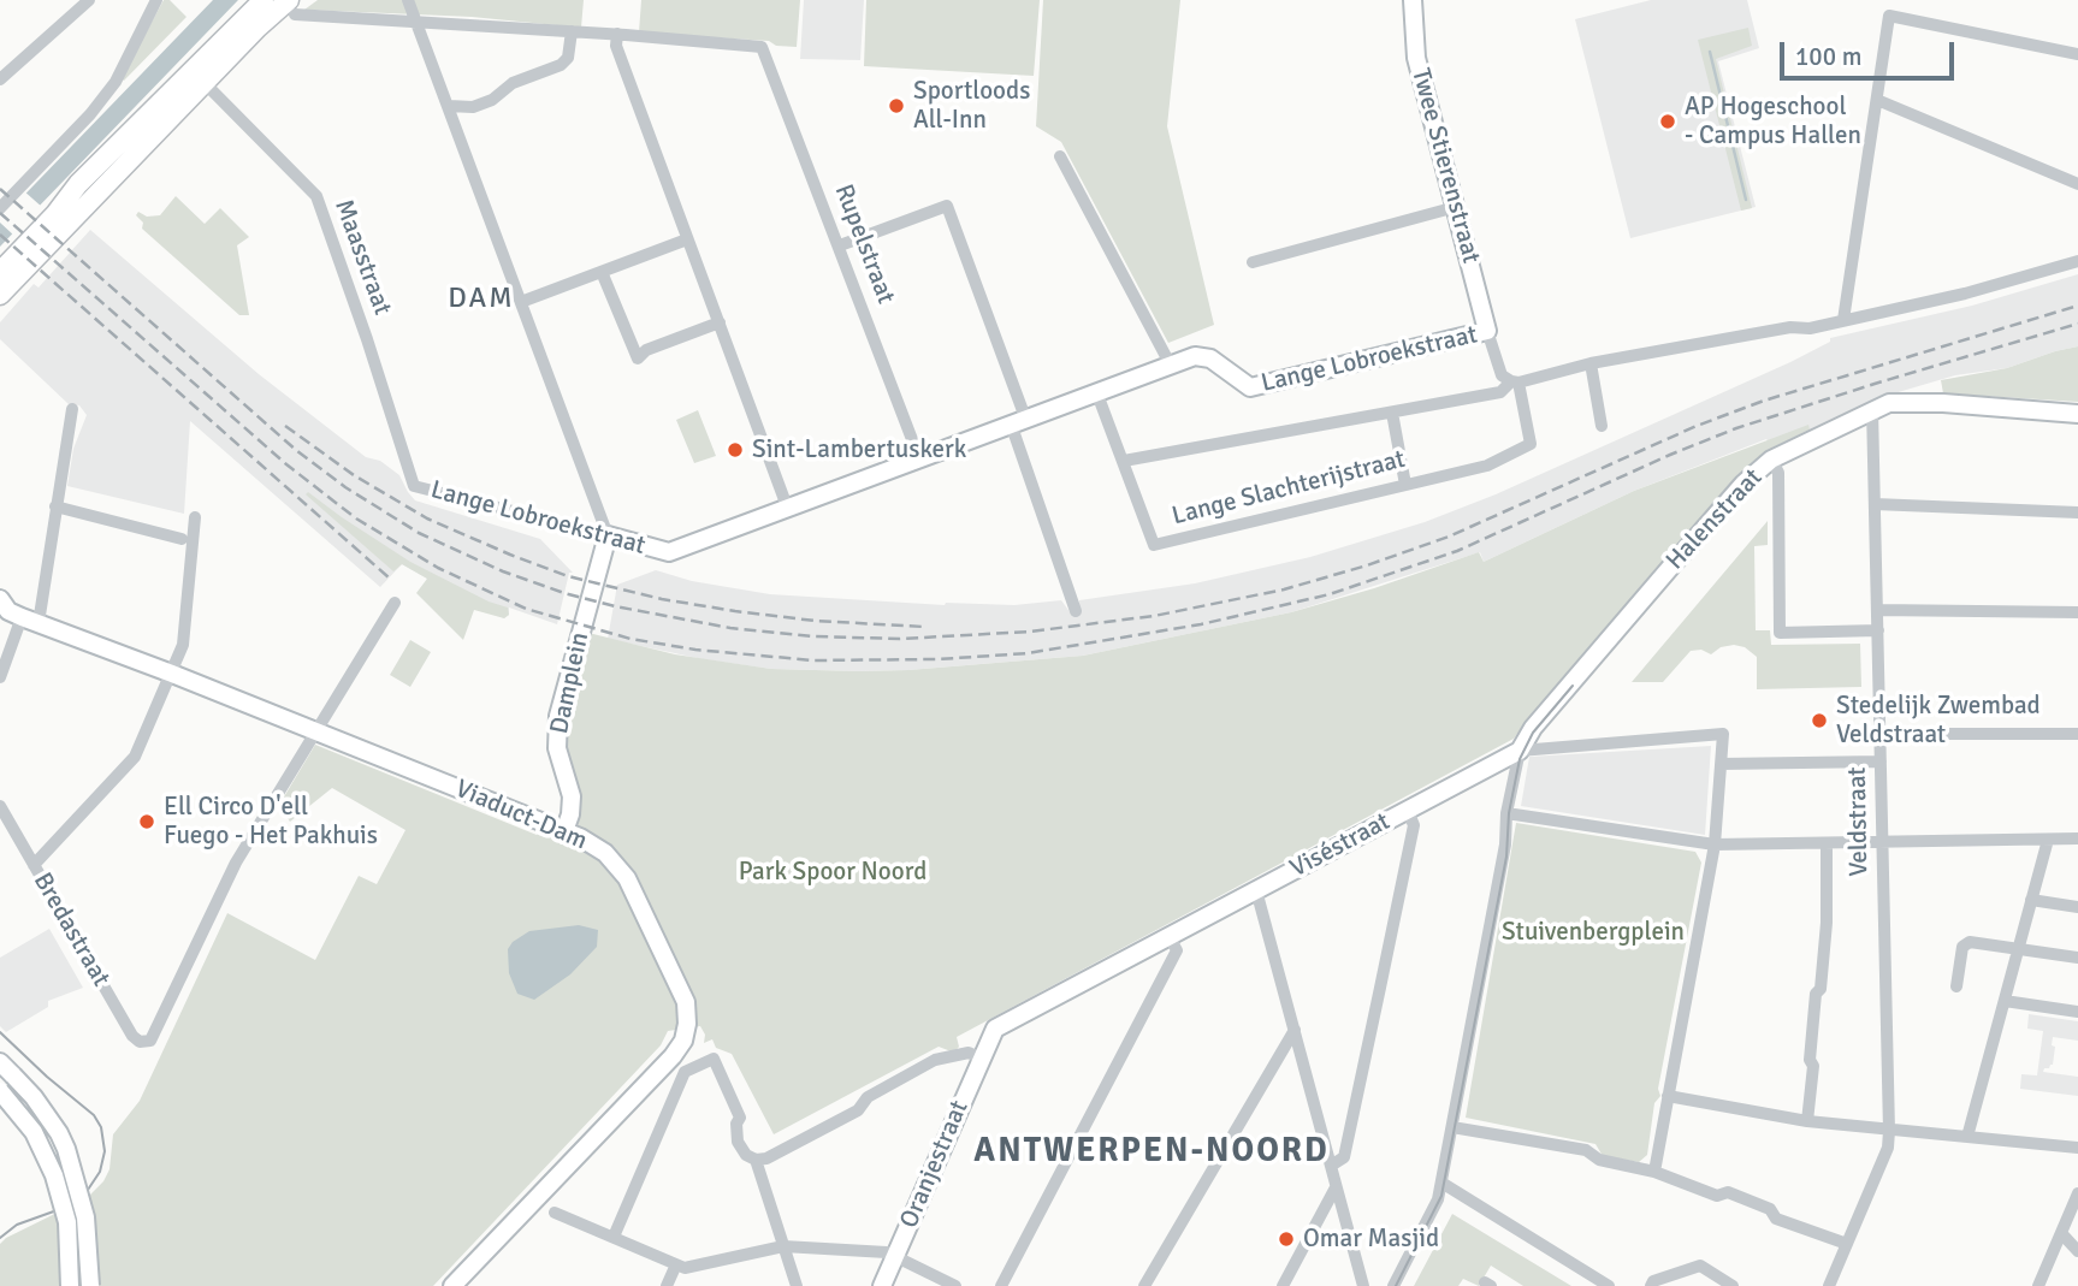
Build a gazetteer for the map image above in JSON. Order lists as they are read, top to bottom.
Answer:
{
  "streets": {
    "street": [
      "Twee Stierenstraat",
      "Rupelstraat",
      "Maasstraat",
      "Lange Lobroekstraat",
      "Lange Slachterijstraat",
      "Halenstraat",
      "Damplein",
      "Viaduct-Dam",
      "Veldstraat",
      "Viséstraat",
      "Bredastraat",
      "Oranjestraat"
    ]
  },
  "crossings": [
    ["Twee Stierenstraat", "Lange Lobroekstraat"],
    ["Rupelstraat", "Lange Lobroekstraat"],
    ["Maasstraat", "Lange Lobroekstraat"],
    ["Lange Lobroekstraat", "Lange Slachterijstraat"],
    ["Lange Lobroekstraat", "Damplein"],
    ["Halenstraat", "Veldstraat"],
    ["Halenstraat", "Viséstraat"],
    ["Damplein", "Viaduct-Dam"],
    ["Viaduct-Dam", "Bredastraat"],
    ["Viséstraat", "Oranjestraat"]
  ],
  "districts": ["DAM", "ANTWERPEN-NOORD"],
  "parks": ["Park Spoor Noord", "Stuivenbergplein"],
  "places": [
    "Sportloods All-Inn",
    "AP Hogeschool - Campus Hallen",
    "Sint-Lambertuskerk",
    "Stedelijk Zwembad Veldstraat",
    "Ell Circo D'ell Fuego - Het Pakhuis",
    "Omar Masjid"
  ],
  "scale_bar": "100 m"
}
